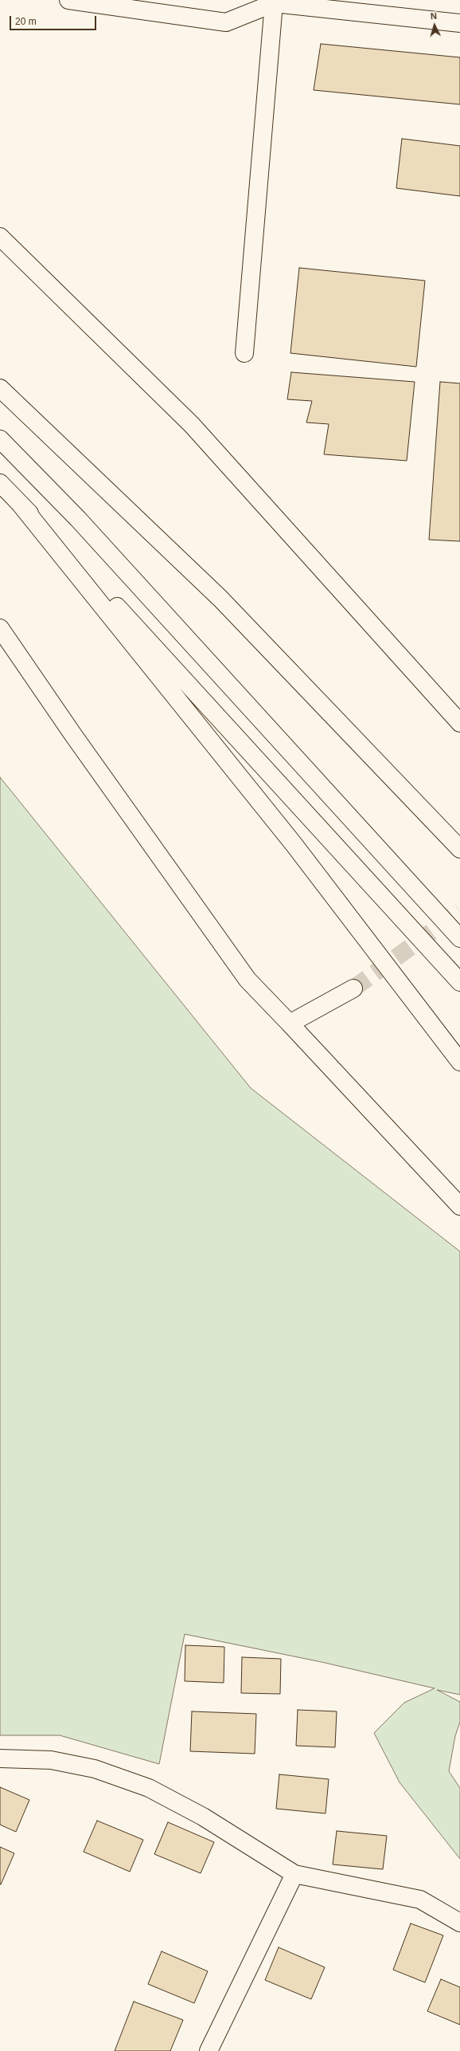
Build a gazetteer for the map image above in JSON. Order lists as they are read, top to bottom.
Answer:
{
  "scale_bar": "20 m",
  "north": "top"
}
